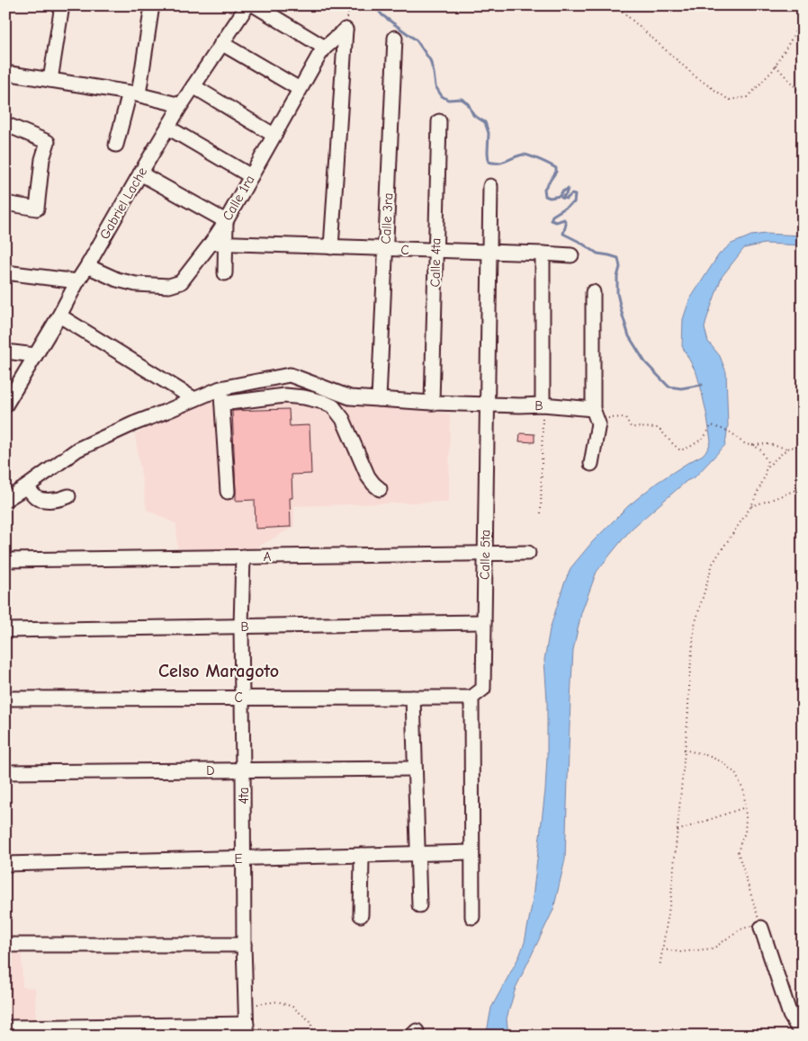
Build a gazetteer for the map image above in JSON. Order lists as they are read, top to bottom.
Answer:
{
  "streets": {
    "street": [
      "Calle 1ra",
      "Gabriel Lache",
      "Calle 3ra",
      "C",
      "Calle 4ta",
      "B",
      "Calle 5ta",
      "A",
      "D",
      "4ta",
      "E"
    ]
  },
  "crossings": [
    ["Calle 1ra", "Gabriel Lache"],
    ["Calle 1ra", "C"],
    ["Calle 3ra", "C"],
    ["Calle 3ra", "B"],
    ["C", "Calle 4ta"],
    ["C", "Calle 5ta"],
    ["C", "4ta"],
    ["Calle 4ta", "B"],
    ["B", "Calle 5ta"],
    ["B", "4ta"],
    ["Calle 5ta", "A"],
    ["A", "4ta"],
    ["D", "4ta"],
    ["4ta", "E"]
  ],
  "districts": ["Celso Maragoto"]
}
